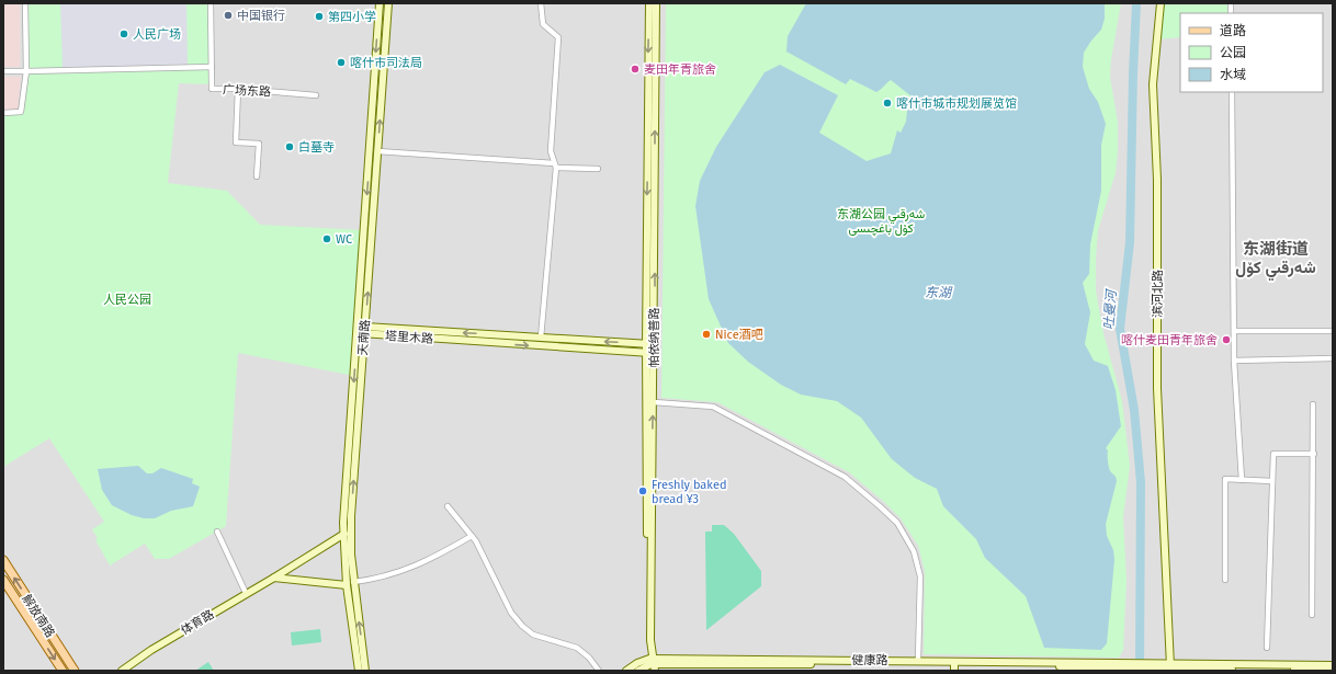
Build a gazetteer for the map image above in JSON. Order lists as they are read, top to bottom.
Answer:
{
  "streets": {
    "main road": [
      "滨河北路",
      "天南路",
      "塔里木路",
      "帕依纳普路",
      "解放南路",
      "体育路",
      "健康路"
    ],
    "street": ["广场东路"]
  },
  "crossings": [
    ["天南路", "塔里木路"],
    ["天南路", "体育路"],
    ["塔里木路", "帕依纳普路"],
    ["帕依纳普路", "健康路"]
  ],
  "districts": ["东湖街道 شەرقىي كۆل"],
  "water": ["东湖", "吐曼河"],
  "parks": ["东湖公园 شەرقىي كۆل باغچىسى", "人民公园"],
  "places": [
    "中国银行",
    "第四小学",
    "人民广场",
    "喀什市司法局",
    "麦田年青旅舍",
    "喀什市城市规划展览馆",
    "白墓寺",
    "WC",
    "Nice酒吧",
    "喀什麦田青年旅舍",
    "Freshly baked bread ¥3"
  ],
  "legend": ["道路", "公园", "水域"]
}
